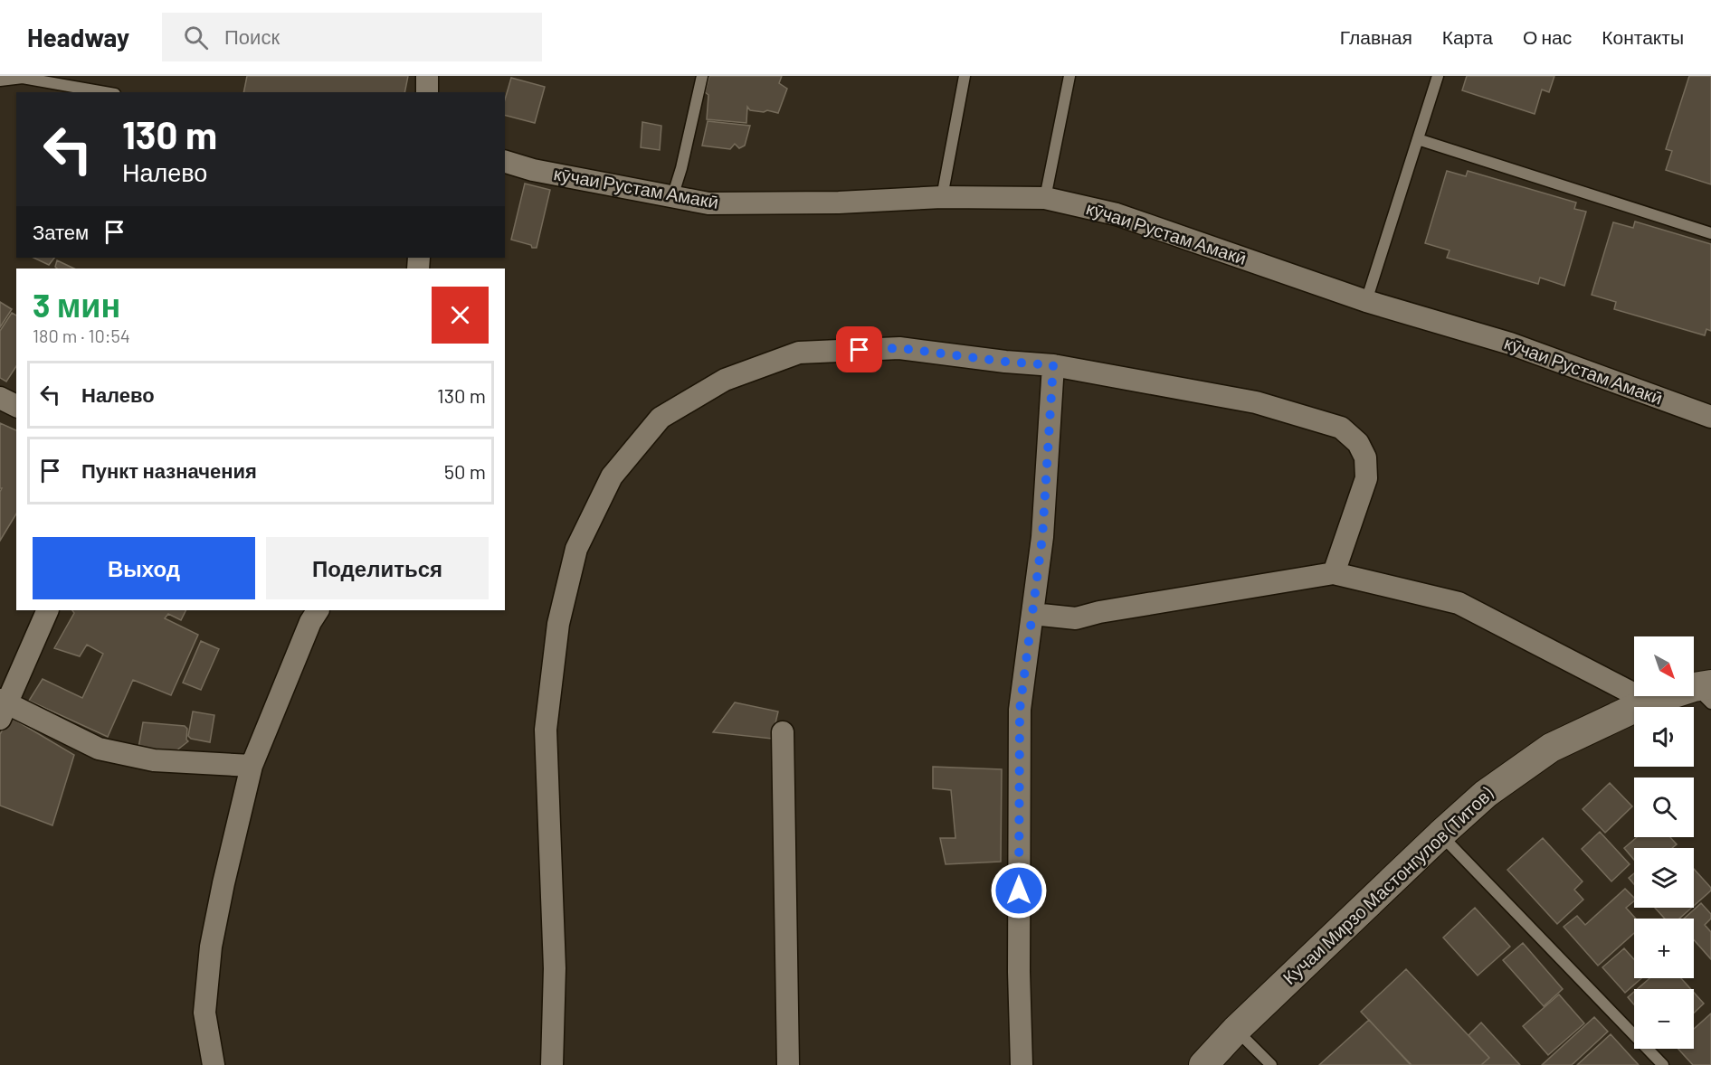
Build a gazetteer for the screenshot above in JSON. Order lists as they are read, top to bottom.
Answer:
{
  "streets": {
    "street": ["кӯчаи Рустам Амакӣ", "Кучаи Мирзо Мастонгулов (Титов)"]
  },
  "north": "bottom right",
  "page": {
    "header": "Headway",
    "search": "Поиск",
    "nav": [
      "Главная",
      "Карта",
      "О нас",
      "Контакты"
    ],
    "turn": ["130 m", "Налево"],
    "then": "Затем",
    "heading": ["3 мин", "180 m · 10:54"],
    "list": [
      {
        "name": "Налево",
        "value": "130 m"
      },
      {
        "name": "Пункт назначения",
        "value": "50 m"
      }
    ],
    "buttons": ["Выход", "Поделиться"],
    "map_buttons": ["+", "−"]
  }
}
